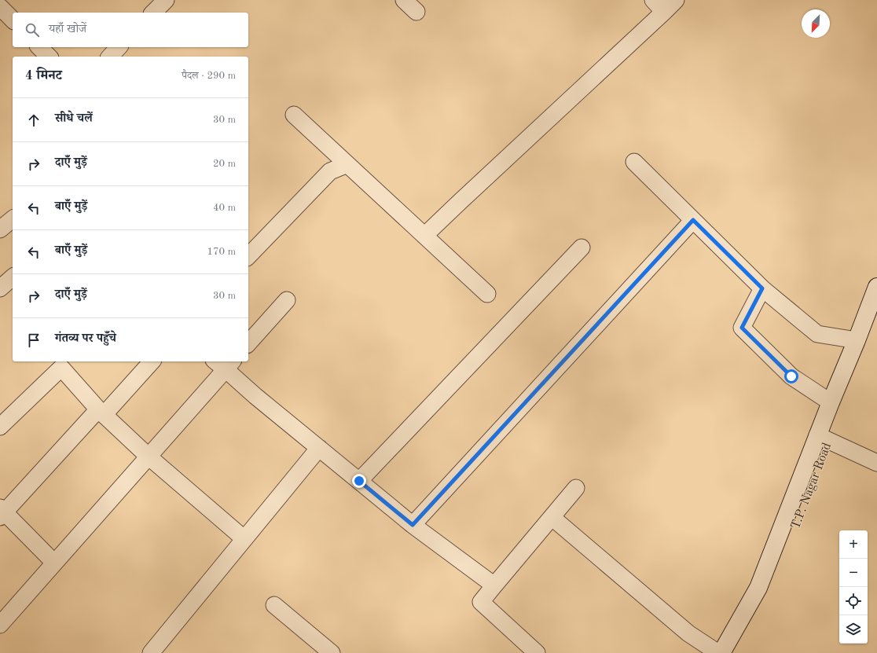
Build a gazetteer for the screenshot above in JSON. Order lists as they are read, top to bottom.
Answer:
{
  "streets": {
    "main road": ["T.P. Nagar Road"]
  },
  "north": "bottom left",
  "page": {
    "search": "यहाँ खोजें",
    "heading": ["4 मिनट", "पैदल · 290 m"],
    "list": [
      ["सीधे चलें", "30 m"],
      ["दाएँ मुड़ें", "20 m"],
      ["बाएँ मुड़ें", "40 m"],
      ["बाएँ मुड़ें", "170 m"],
      ["दाएँ मुड़ें", "30 m"],
      "गंतव्य पर पहुँचे"
    ],
    "map_buttons": ["+", "−"]
  }
}
